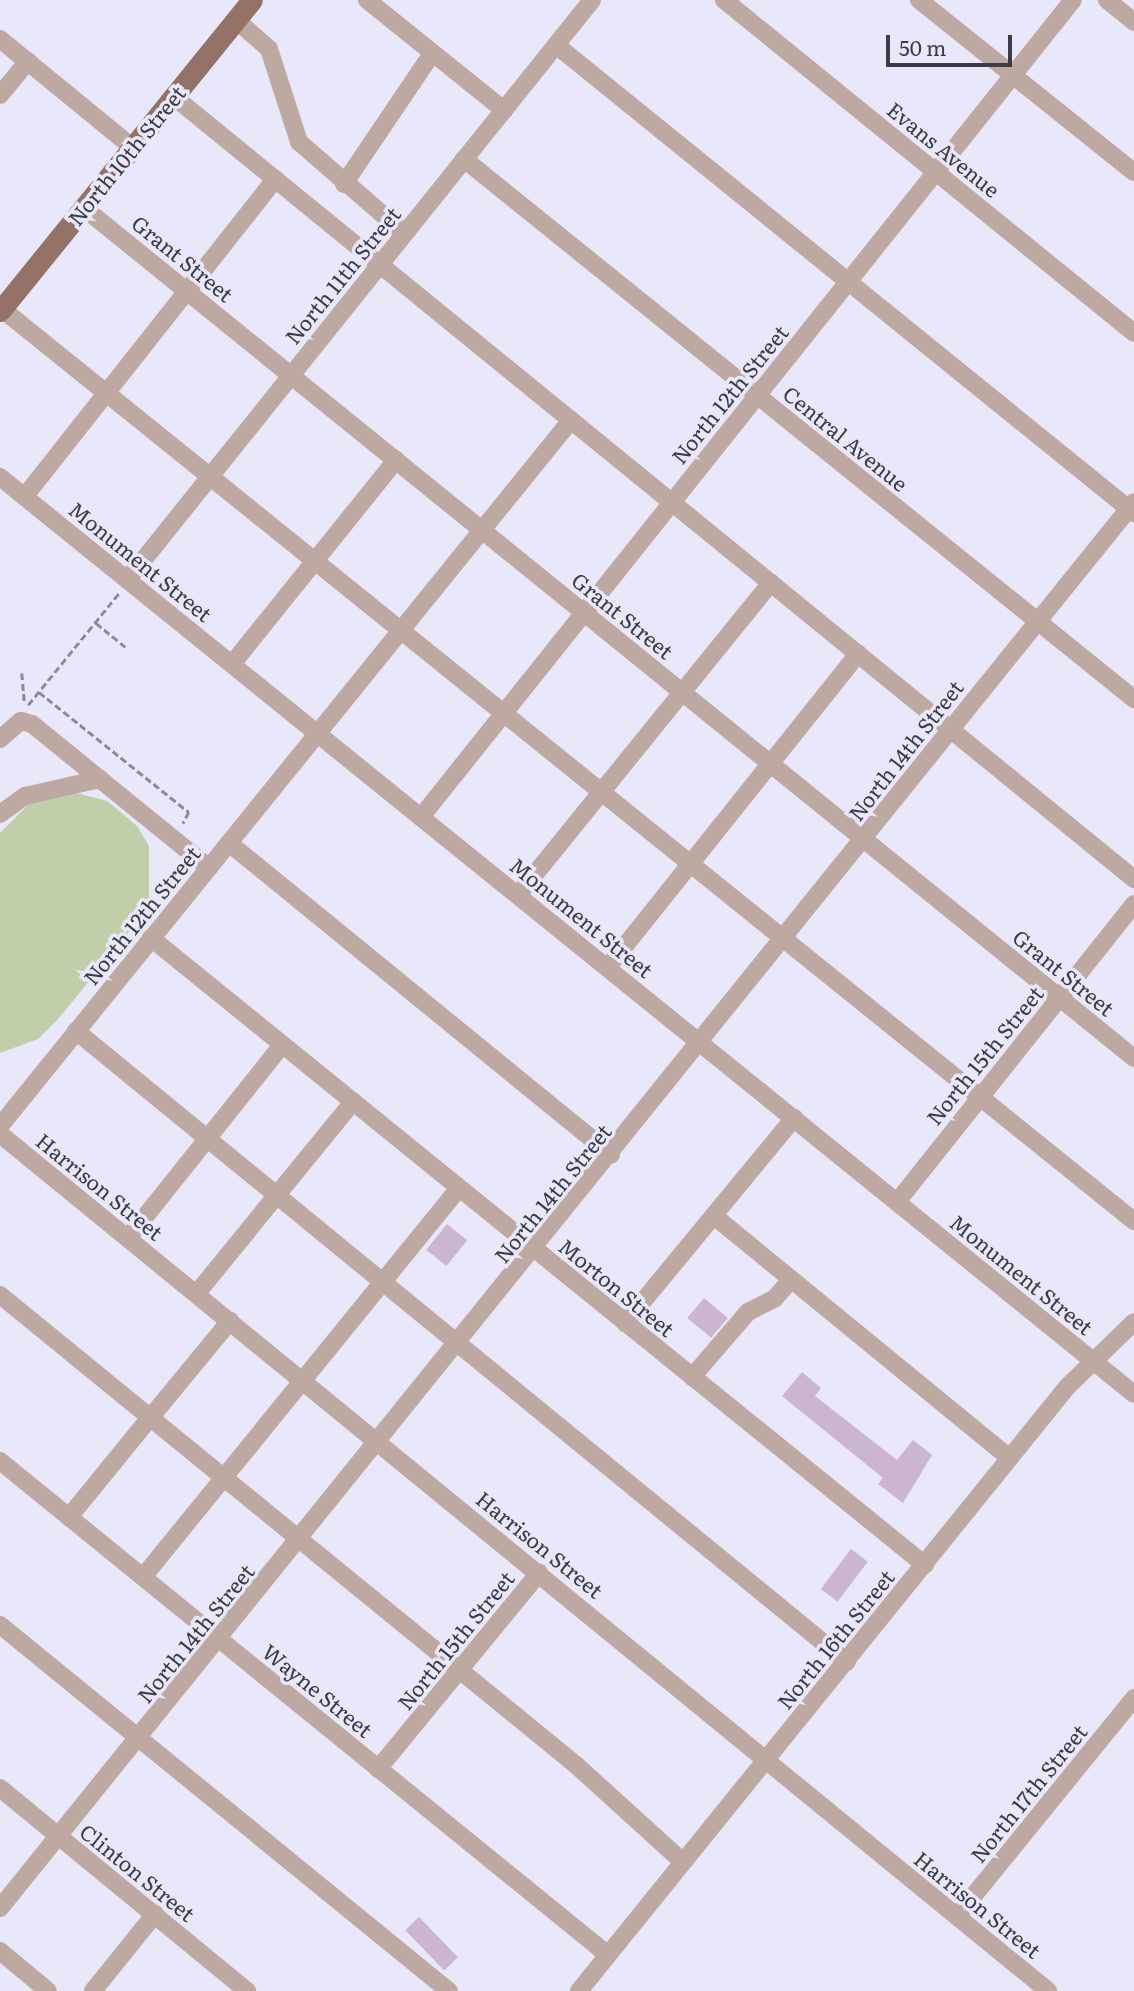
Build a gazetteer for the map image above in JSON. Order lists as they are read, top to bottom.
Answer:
{
  "streets": {
    "main road": ["North 10th Street"],
    "street": [
      "Evans Avenue",
      "Grant Street",
      "North 11th Street",
      "North 12th Street",
      "Central Avenue",
      "Monument Street",
      "North 14th Street",
      "North 15th Street",
      "Harrison Street",
      "Morton Street",
      "North 16th Street",
      "Wayne Street",
      "North 17th Street",
      "Clinton Street"
    ]
  },
  "crossings": [
    ["Evans Avenue", "North 12th Street"],
    ["North 10th Street", "Grant Street"],
    ["Grant Street", "North 11th Street"],
    ["Grant Street", "North 12th Street"],
    ["Grant Street", "North 14th Street"],
    ["Grant Street", "North 15th Street"],
    ["North 11th Street", "Central Avenue"],
    ["North 11th Street", "Monument Street"],
    ["North 12th Street", "Central Avenue"],
    ["North 12th Street", "Monument Street"],
    ["North 12th Street", "Morton Street"],
    ["Central Avenue", "North 14th Street"],
    ["Monument Street", "North 14th Street"],
    ["Monument Street", "North 15th Street"],
    ["Monument Street", "North 16th Street"],
    ["North 14th Street", "Harrison Street"],
    ["North 14th Street", "Morton Street"],
    ["North 14th Street", "Wayne Street"],
    ["North 14th Street", "Clinton Street"],
    ["North 15th Street", "Harrison Street"],
    ["North 15th Street", "Wayne Street"],
    ["Harrison Street", "North 16th Street"],
    ["Harrison Street", "North 17th Street"],
    ["Morton Street", "North 16th Street"],
    ["North 16th Street", "Wayne Street"]
  ],
  "scale_bar": "50 m"
}
